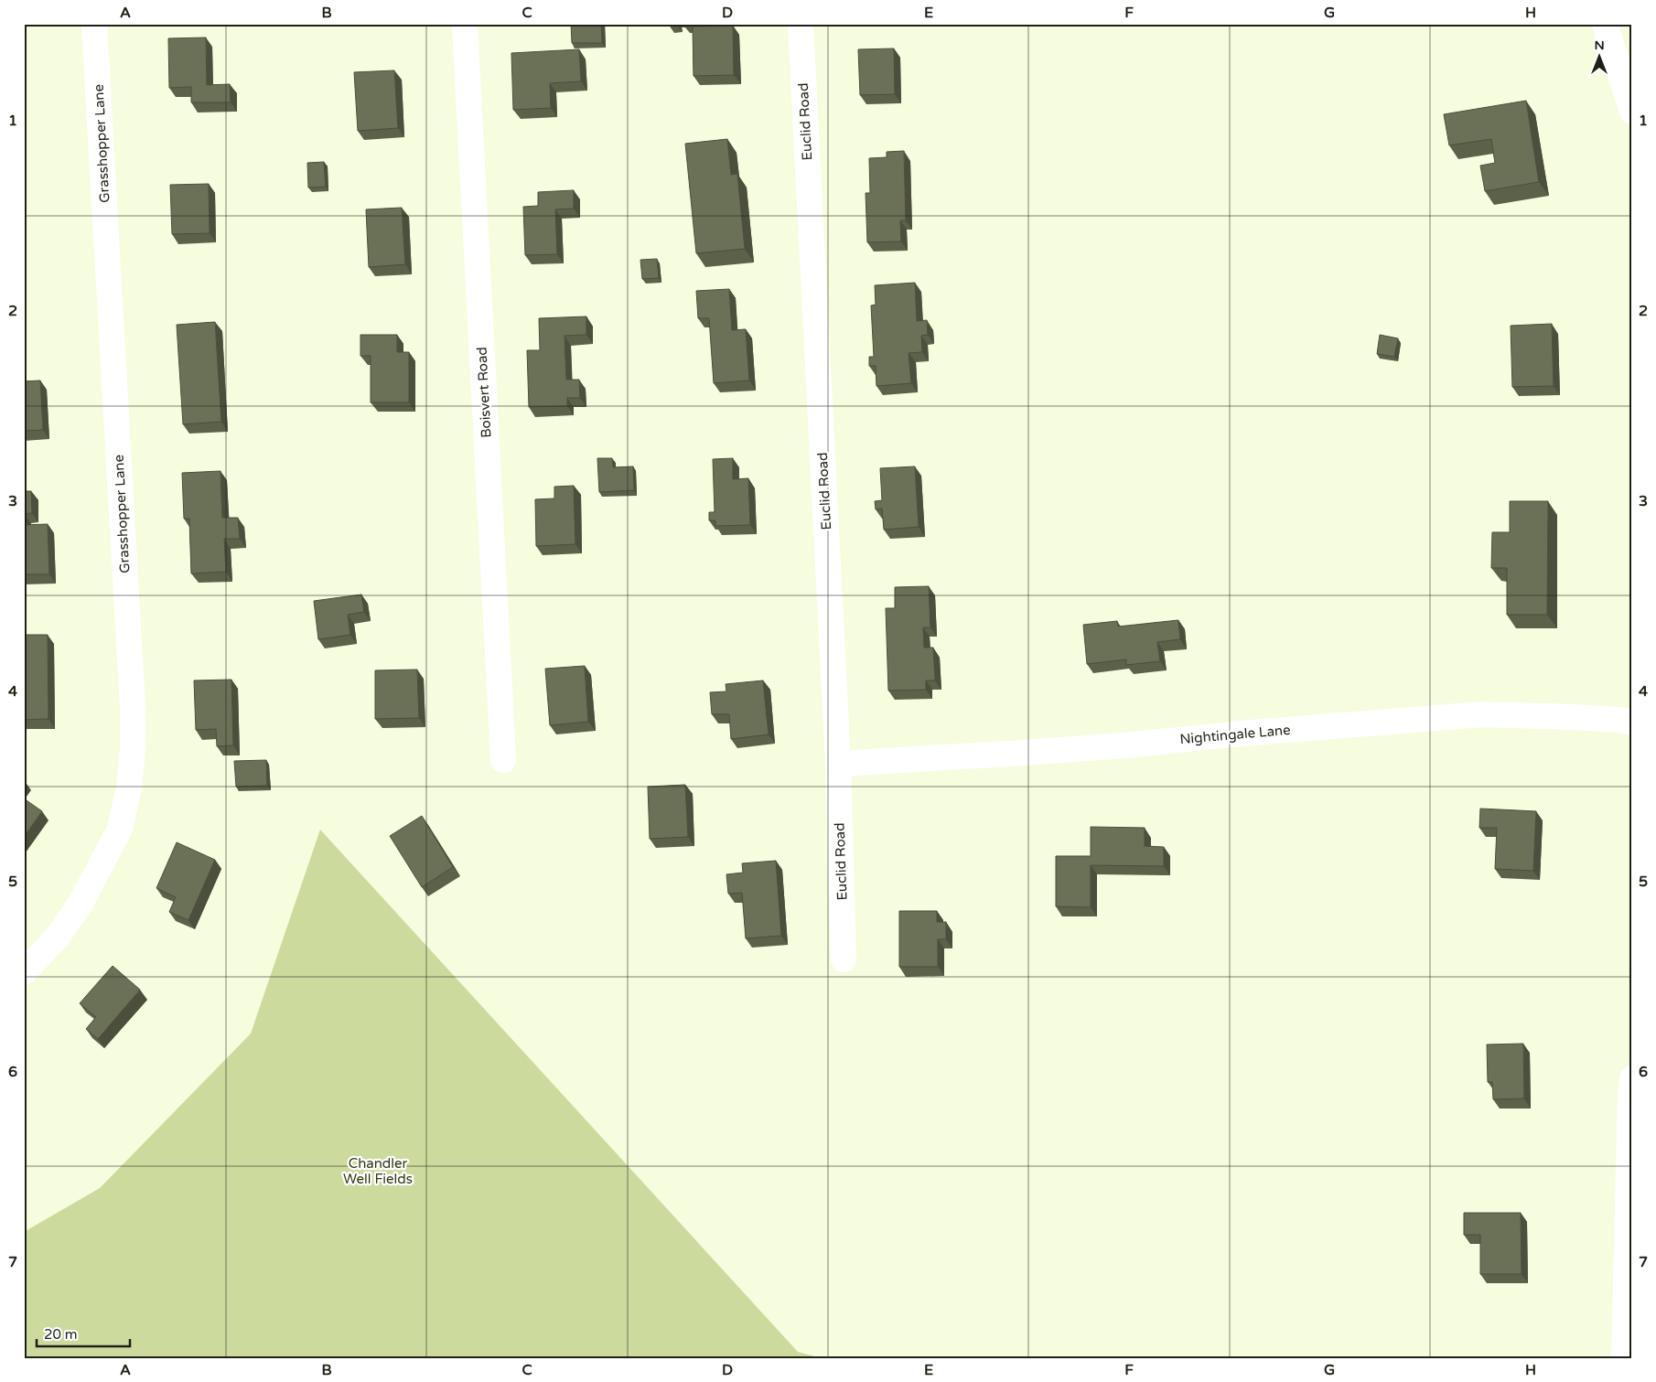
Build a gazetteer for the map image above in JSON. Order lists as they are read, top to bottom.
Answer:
{
  "streets": {
    "street": [
      "Euclid Road",
      "Grasshopper Lane",
      "Boisvert Road",
      "Nightingale Lane"
    ]
  },
  "crossings": [
    ["Euclid Road", "Nightingale Lane"]
  ],
  "parks": ["Chandler Well Fields"],
  "scale_bar": "20 m",
  "north": "top",
  "grid": {
    "columns": [
      "A",
      "B",
      "C",
      "D",
      "E",
      "F",
      "G",
      "H"
    ],
    "rows": [
      "1",
      "2",
      "3",
      "4",
      "5",
      "6",
      "7"
    ]
  }
}
